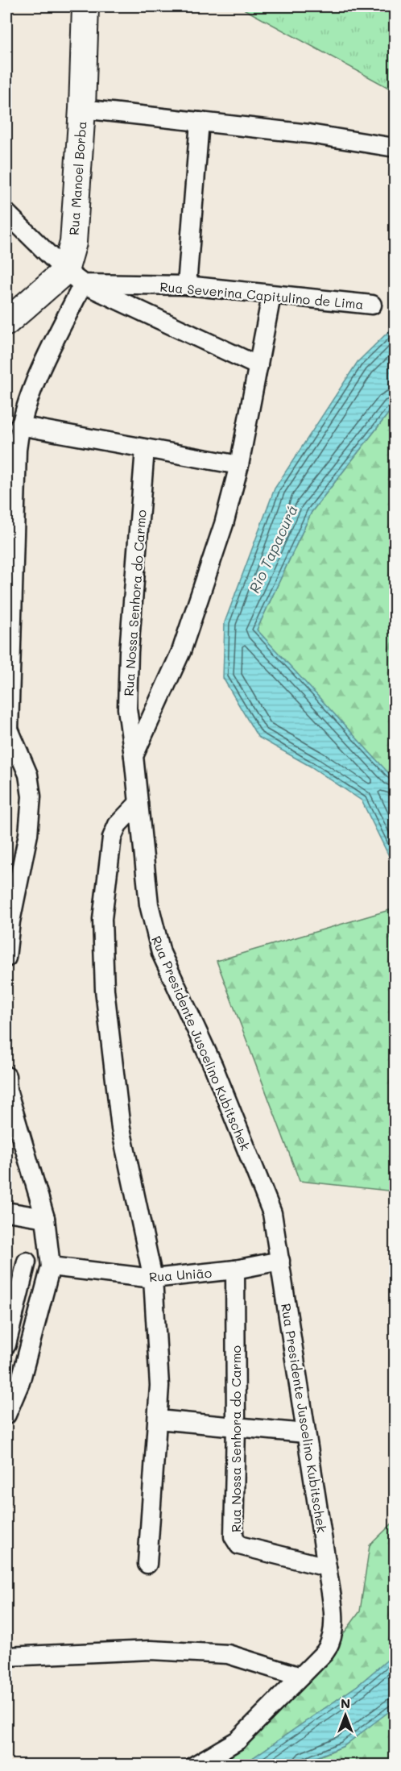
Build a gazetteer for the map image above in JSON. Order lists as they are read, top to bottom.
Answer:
{
  "streets": {
    "street": [
      "Rua Manoel Borba",
      "Rua Severina Capitulino de Lima",
      "Rua Nossa Senhora do Carmo",
      "Rua Presidente Juscelino Kubitschek",
      "Rua União"
    ]
  },
  "crossings": [
    ["Rua Manoel Borba", "Rua Severina Capitulino de Lima"],
    ["Rua Nossa Senhora do Carmo", "Rua Presidente Juscelino Kubitschek"],
    ["Rua Nossa Senhora do Carmo", "Rua União"],
    ["Rua Presidente Juscelino Kubitschek", "Rua União"]
  ],
  "water": ["Rio Tapacurá"],
  "north": "top"
}
